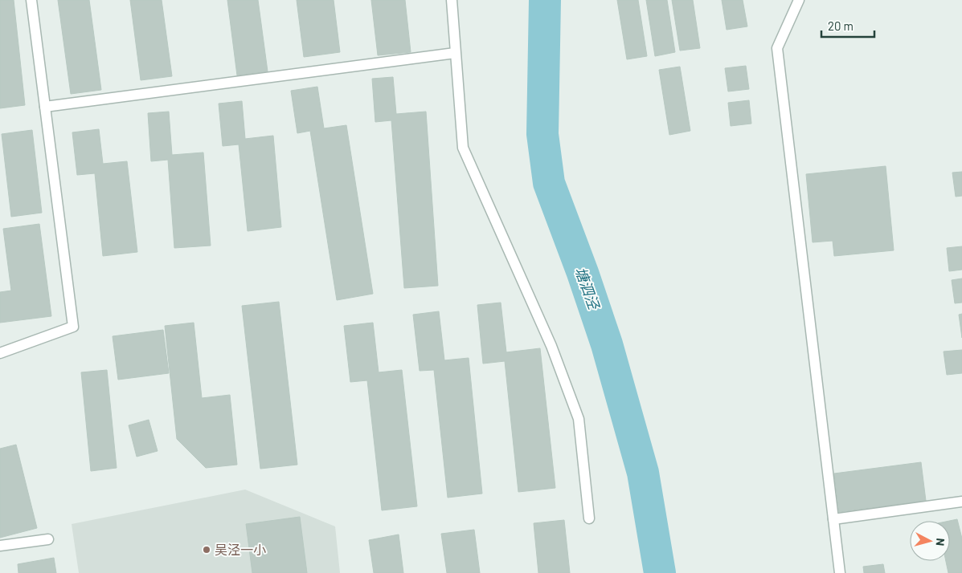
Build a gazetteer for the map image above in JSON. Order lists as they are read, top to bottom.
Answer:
{
  "water": ["塘泗泾"],
  "places": ["吴泾一小"],
  "scale_bar": "20 m",
  "north": "right"
}
